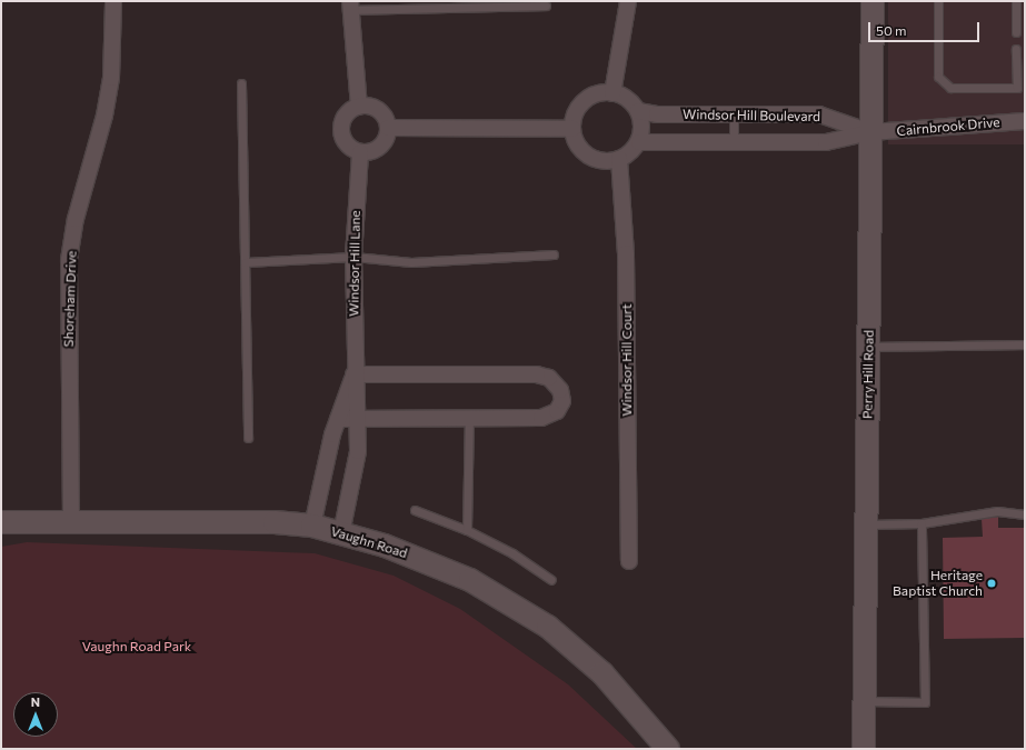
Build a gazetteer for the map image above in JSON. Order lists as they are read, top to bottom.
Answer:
{
  "streets": {
    "main road": ["Perry Hill Road", "Vaughn Road"],
    "street": [
      "Windsor Hill Boulevard",
      "Cairnbrook Drive",
      "Windsor Hill Lane",
      "Shoreham Drive",
      "Windsor Hill Court"
    ]
  },
  "crossings": [
    ["Windsor Hill Boulevard", "Cairnbrook Drive"],
    ["Windsor Hill Boulevard", "Windsor Hill Court"],
    ["Windsor Hill Boulevard", "Perry Hill Road"],
    ["Cairnbrook Drive", "Perry Hill Road"],
    ["Windsor Hill Lane", "Vaughn Road"],
    ["Shoreham Drive", "Vaughn Road"]
  ],
  "parks": ["Vaughn Road Park"],
  "places": ["Heritage Baptist Church"],
  "scale_bar": "50 m",
  "north": "top"
}
